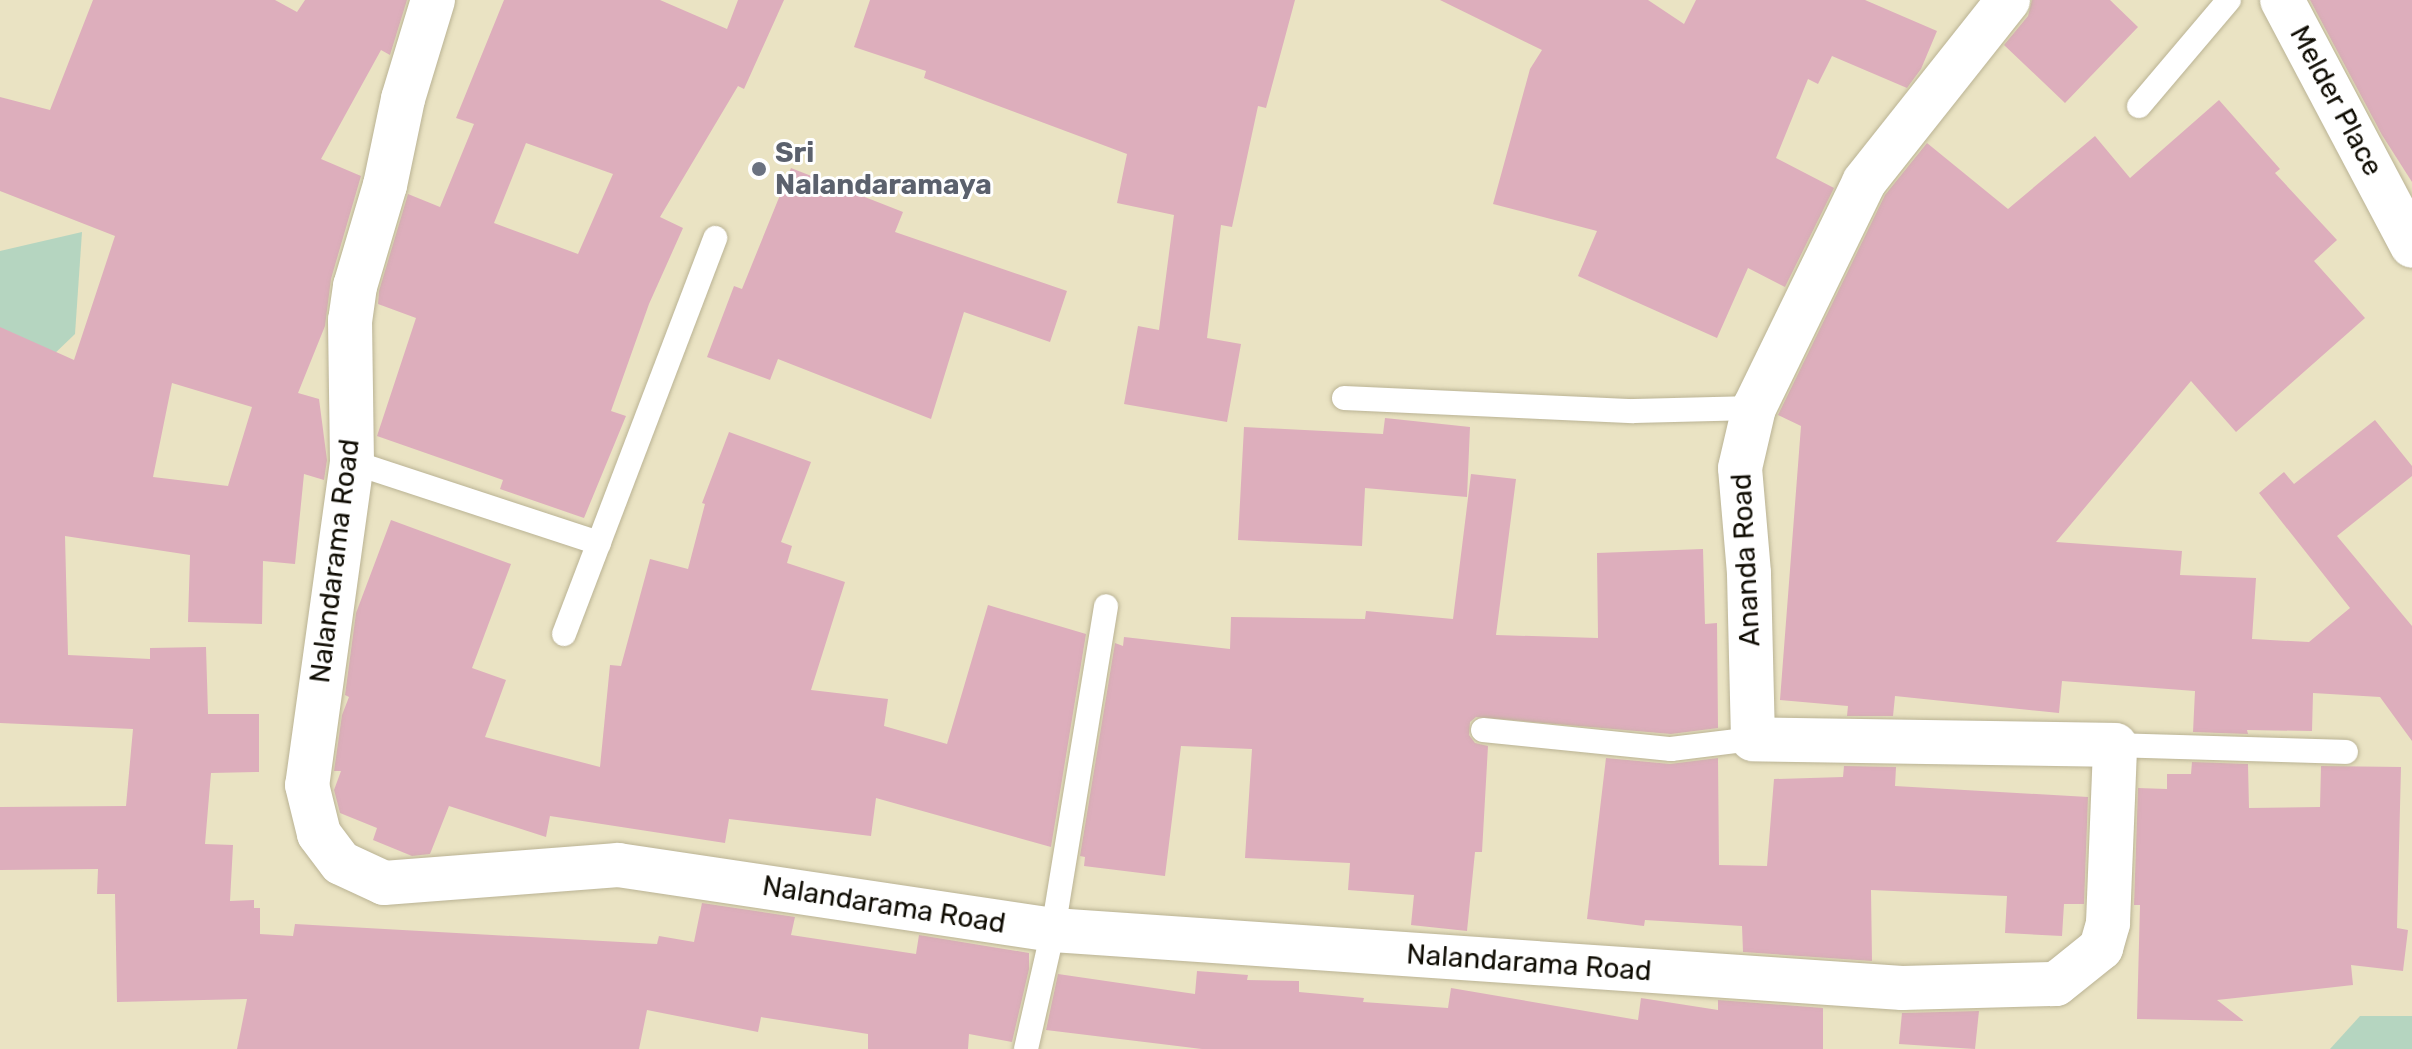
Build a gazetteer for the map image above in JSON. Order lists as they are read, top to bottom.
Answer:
{
  "streets": {
    "street": ["Melder Place", "Ananda Road", "Nalandarama Road"]
  },
  "places": ["Sri Nalandaramaya"]
}
